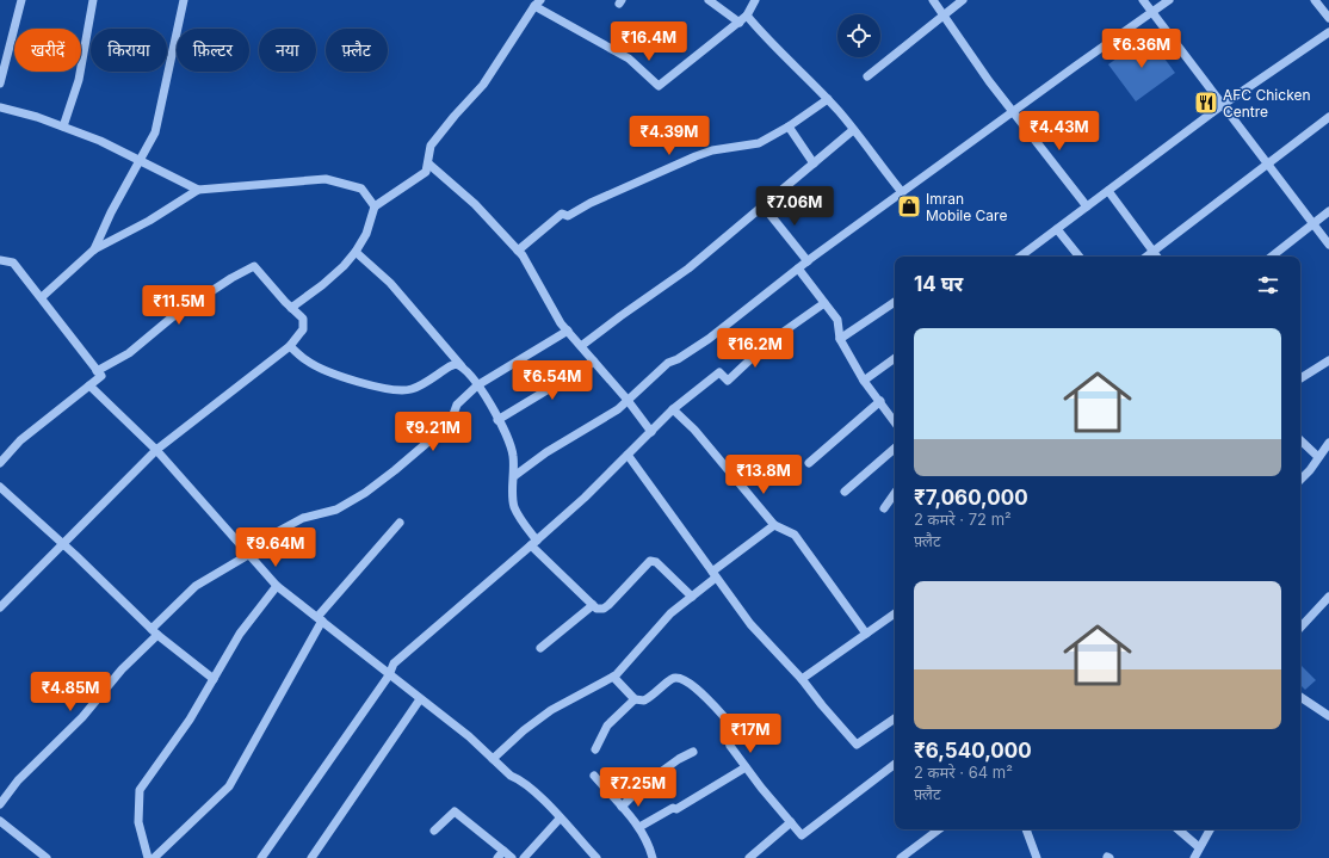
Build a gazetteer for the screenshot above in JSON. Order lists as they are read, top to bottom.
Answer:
{
  "places": {
    "restaurant": ["AFC Chicken Centre"],
    "shop": ["Imran Mobile Care"]
  },
  "page": {
    "price": [
      "₹16.4M",
      "₹6.36M",
      "₹4.43M",
      "₹4.39M",
      "₹7.06M",
      "₹11.5M",
      "₹16.2M",
      "₹6.54M",
      "₹9.21M",
      "₹13.8M",
      "₹9.64M",
      "₹4.85M",
      "₹17M",
      "₹7.25M"
    ],
    "chip": [
      "खरीदें",
      "किराया",
      "फ़िल्टर",
      "नया",
      "फ़्लैट"
    ],
    "heading": "14 घर",
    "list": [
      {
        "name": "₹7,060,000",
        "note": "2 कमरे · 72 m² · फ़्लैट"
      },
      {
        "name": "₹6,540,000",
        "note": "2 कमरे · 64 m² · फ़्लैट"
      }
    ]
  }
}
